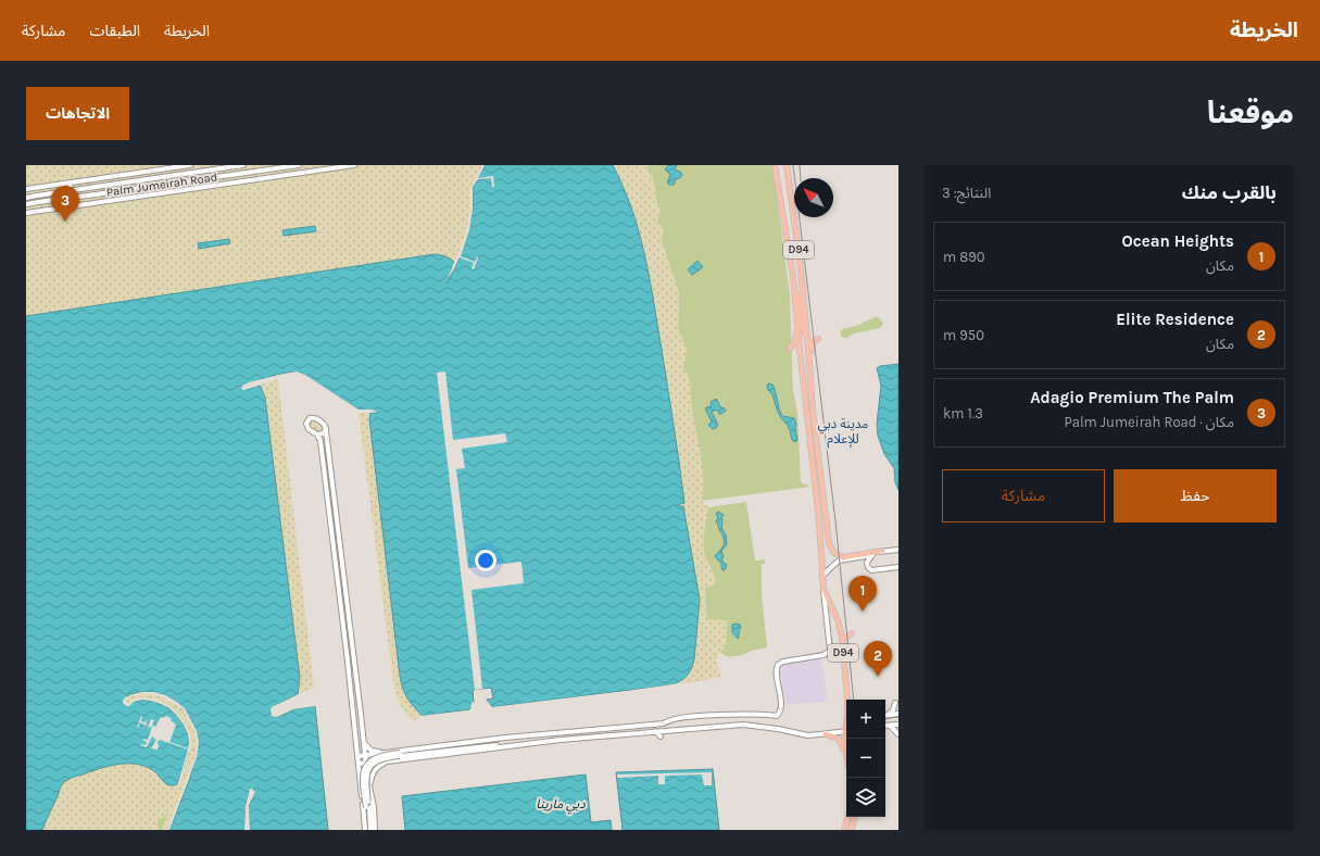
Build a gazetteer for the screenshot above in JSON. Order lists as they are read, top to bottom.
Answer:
{
  "streets": {
    "main road": ["D94"],
    "street": ["Palm Jumeirah Road"]
  },
  "districts": ["مدينة دبي للإعلام"],
  "water": ["دبي مارينا"],
  "north": "top left",
  "page": {
    "header": "الخريطة",
    "nav": ["الخريطة", "الطبقات", "مشاركة"],
    "title": "موقعنا",
    "buttons": [
      "الاتجاهات",
      ["حفظ", "مشاركة"]
    ],
    "heading": ["بالقرب منك", "النتائج: 3"],
    "pins": ["3", "1", "2"],
    "list": [
      {
        "mark": "1",
        "name": "Ocean Heights",
        "note": "مكان",
        "value": "890 m"
      },
      {
        "mark": "2",
        "name": "Elite Residence",
        "note": "مكان",
        "value": "950 m"
      },
      {
        "mark": "3",
        "name": "Adagio Premium The Palm",
        "note": "مكان · Palm Jumeirah Road",
        "value": "1.3 km"
      }
    ],
    "map_buttons": ["+", "−"]
  }
}
